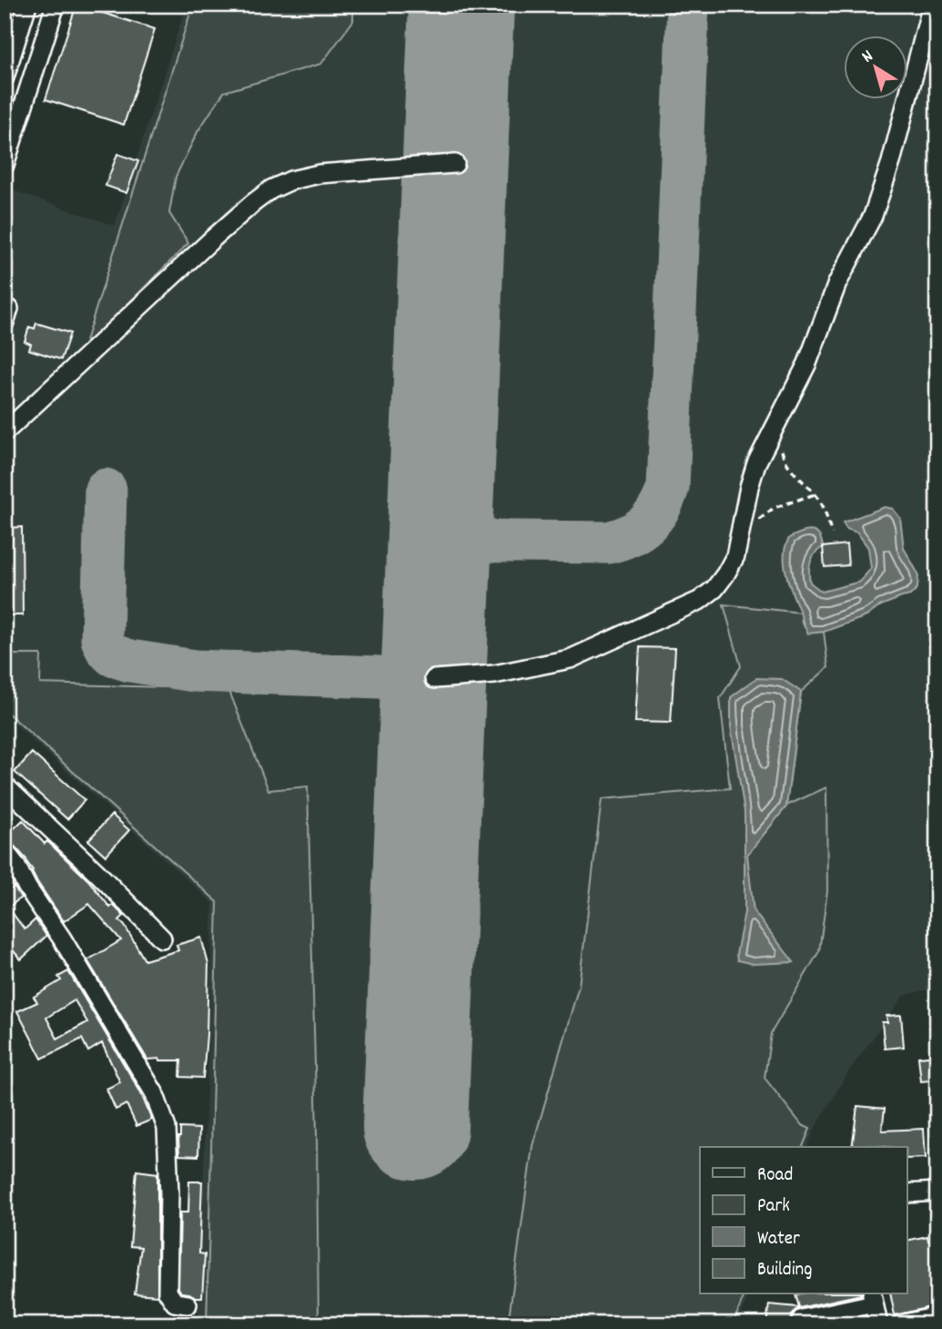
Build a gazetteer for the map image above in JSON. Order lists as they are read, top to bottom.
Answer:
{
  "legend": [
    "Road",
    "Park",
    "Water",
    "Building"
  ],
  "north": "top left"
}
